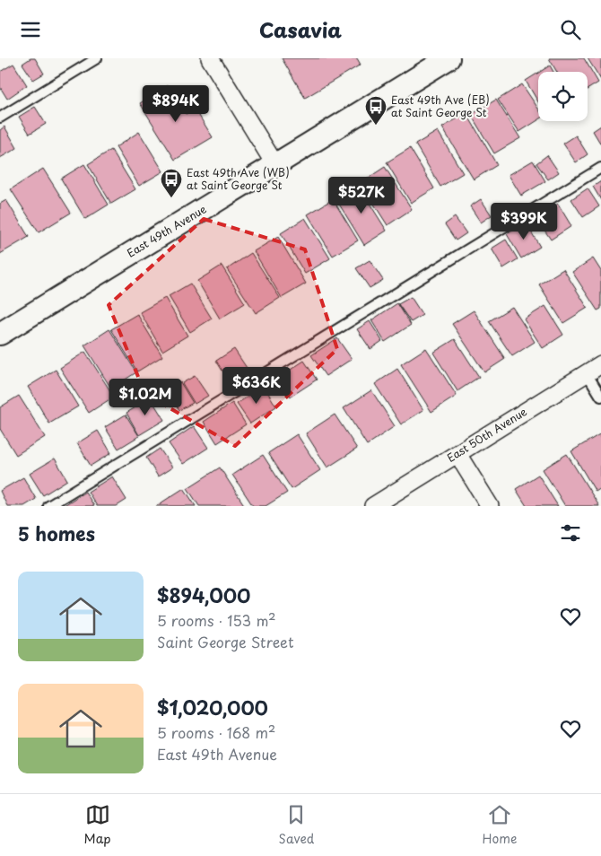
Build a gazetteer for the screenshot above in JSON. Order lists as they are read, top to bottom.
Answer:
{
  "streets": {
    "street": ["East 49th Avenue", "East 50th Avenue"]
  },
  "places": {
    "bus stop": ["East 49th Ave (EB) at Saint George St", "East 49th Ave (WB) at Saint George St"]
  },
  "page": {
    "header": "Casavia",
    "price": [
      "$894K",
      "$527K",
      "$399K",
      "$636K",
      "$1.02M"
    ],
    "heading": "5 homes",
    "list": [
      {
        "name": "$894,000",
        "note": "5 rooms · 153 m² · Saint George Street"
      },
      {
        "name": "$1,020,000",
        "note": "5 rooms · 168 m² · East 49th Avenue"
      }
    ],
    "tabs": ["Map", "Saved", "Home"]
  }
}
